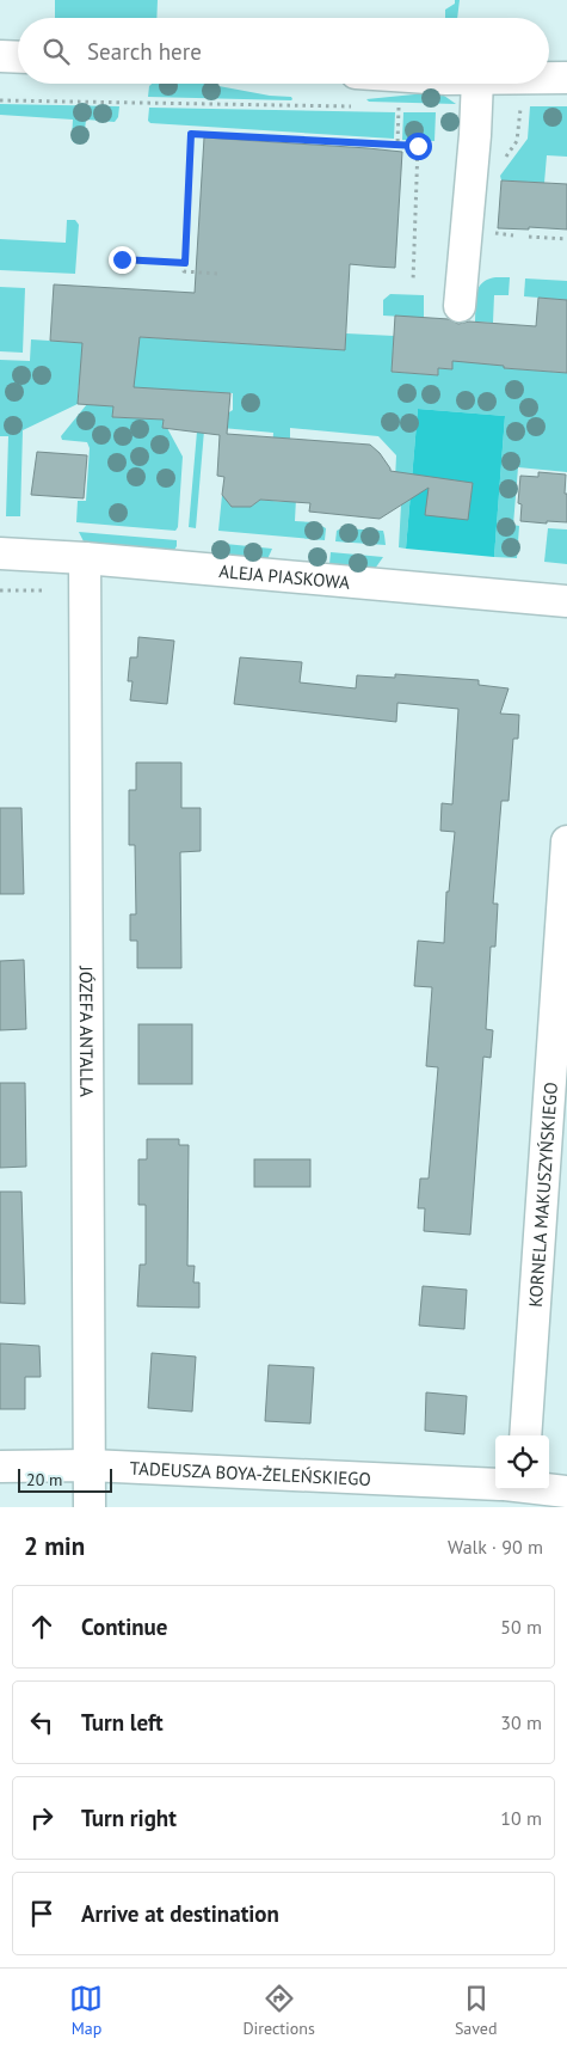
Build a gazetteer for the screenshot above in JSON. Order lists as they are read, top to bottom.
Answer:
{
  "streets": {
    "street": [
      "ALEJA PIASKOWA",
      "JÓZEFA ANTALLA",
      "KORNELA MAKUSZYŃSKIEGO",
      "TADEUSZA BOYA-ŻELEŃSKIEGO"
    ]
  },
  "crossings": [
    ["ALEJA PIASKOWA", "JÓZEFA ANTALLA"],
    ["JÓZEFA ANTALLA", "TADEUSZA BOYA-ŻELEŃSKIEGO"]
  ],
  "scale_bar": "20 m",
  "page": {
    "search": "Search here",
    "scale": "20 m",
    "heading": ["2 min", "Walk · 90 m"],
    "list": [
      ["Continue", "50 m"],
      ["Turn left", "30 m"],
      ["Turn right", "10 m"],
      "Arrive at destination"
    ],
    "nav": ["Map", "Directions", "Saved"]
  }
}
